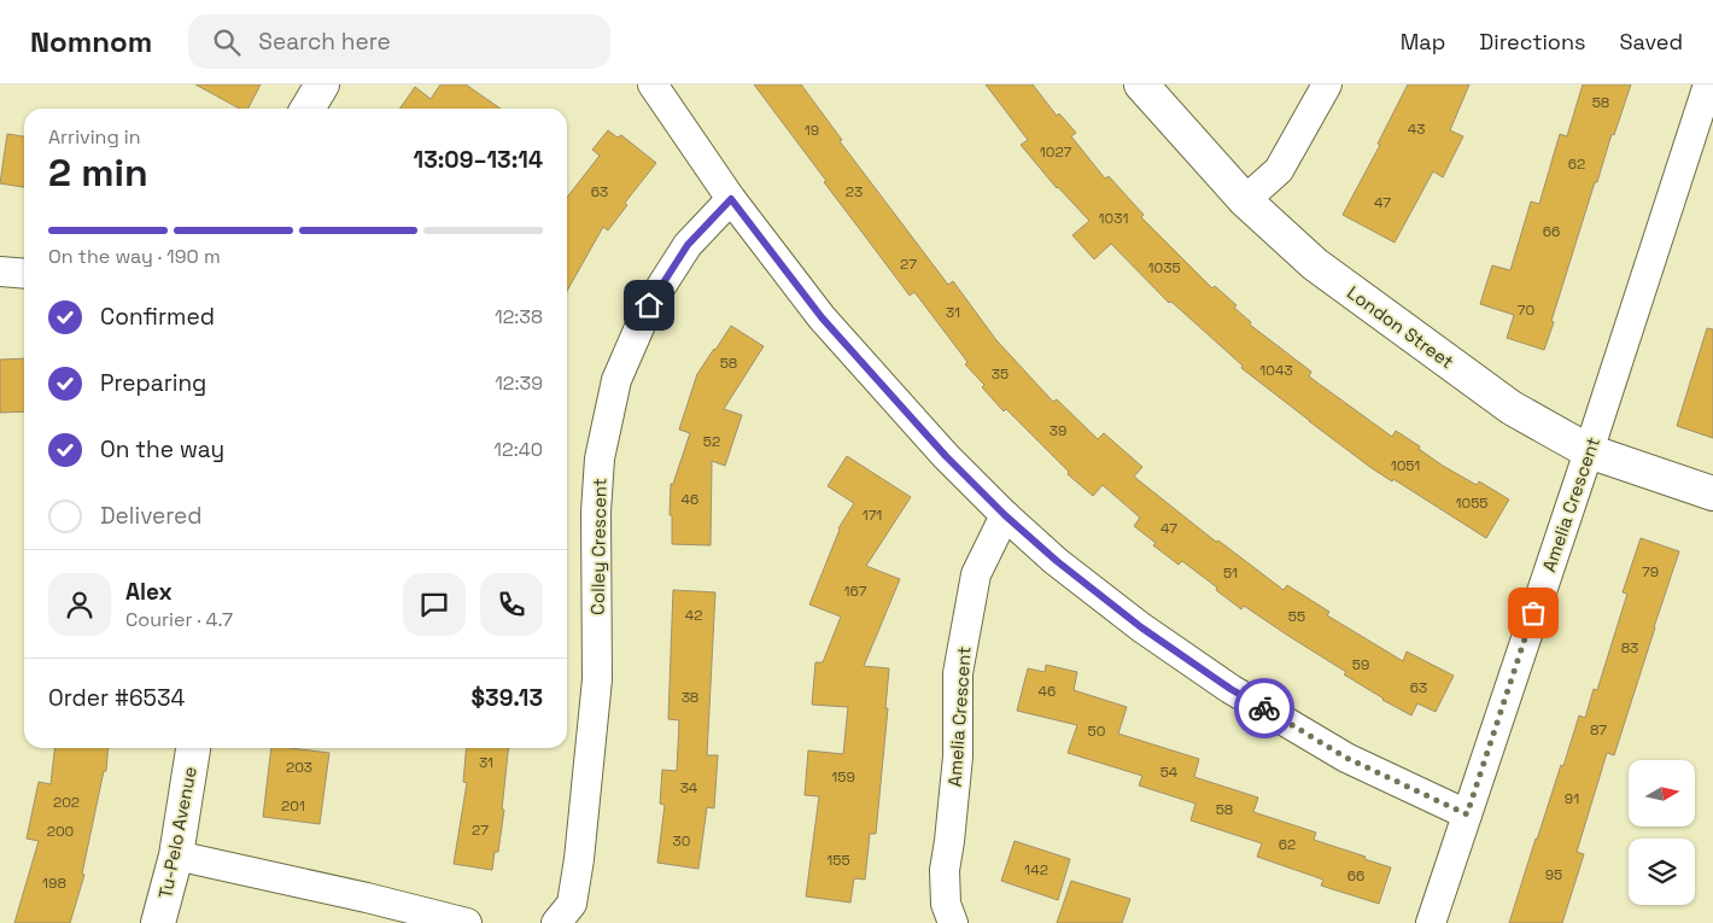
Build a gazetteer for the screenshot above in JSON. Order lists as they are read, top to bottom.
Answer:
{
  "streets": {
    "street": [
      "London Street",
      "Amelia Crescent",
      "Colley Crescent",
      "Tu-Pelo Avenue"
    ]
  },
  "crossings": [
    ["London Street", "Amelia Crescent"]
  ],
  "house_numbers": [
    "58",
    "43",
    "19",
    "1027",
    "62",
    "63",
    "23",
    "47",
    "1031",
    "66",
    "27",
    "1035",
    "70",
    "31",
    "58",
    "1043",
    "35",
    "39",
    "52",
    "1051",
    "46",
    "1055",
    "171",
    "47",
    "79",
    "51",
    "167",
    "42",
    "55",
    "83",
    "59",
    "63",
    "46",
    "38",
    "87",
    "50",
    "31",
    "203",
    "54",
    "159",
    "34",
    "91",
    "202",
    "201",
    "58",
    "27",
    "200",
    "30",
    "62",
    "155",
    "142",
    "95",
    "66",
    "198"
  ],
  "north": "right",
  "page": {
    "header": "Nomnom",
    "search": "Search here",
    "nav": ["Map", "Directions", "Saved"],
    "heading": ["2 min", "Arriving in", "13:09–13:14"],
    "panel": [
      "Alex",
      "Courier · 4.7",
      "Order #6534",
      "$39.13"
    ],
    "bar": "On the way · 190 m",
    "list": [
      ["Confirmed", "12:38"],
      ["Preparing", "12:39"],
      ["On the way", "12:40"],
      "Delivered"
    ]
  }
}
